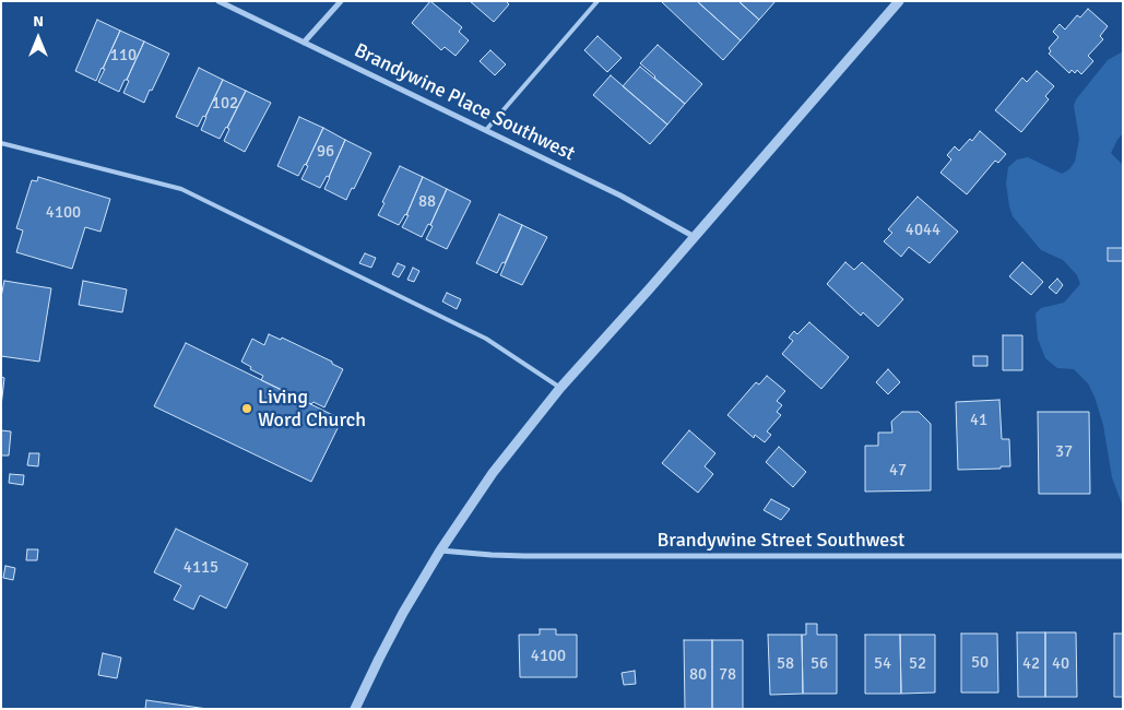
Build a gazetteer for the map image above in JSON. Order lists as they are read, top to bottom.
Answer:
{
  "streets": {
    "street": ["Brandywine Place Southwest", "Brandywine Street Southwest"]
  },
  "places": ["Living Word Church"],
  "house_numbers": [
    "110",
    "102",
    "96",
    "88",
    "4100",
    "4044",
    "41",
    "37",
    "47",
    "4115",
    "4100",
    "50",
    "58",
    "56",
    "54",
    "52",
    "42",
    "40",
    "80",
    "78"
  ],
  "north": "top"
}
